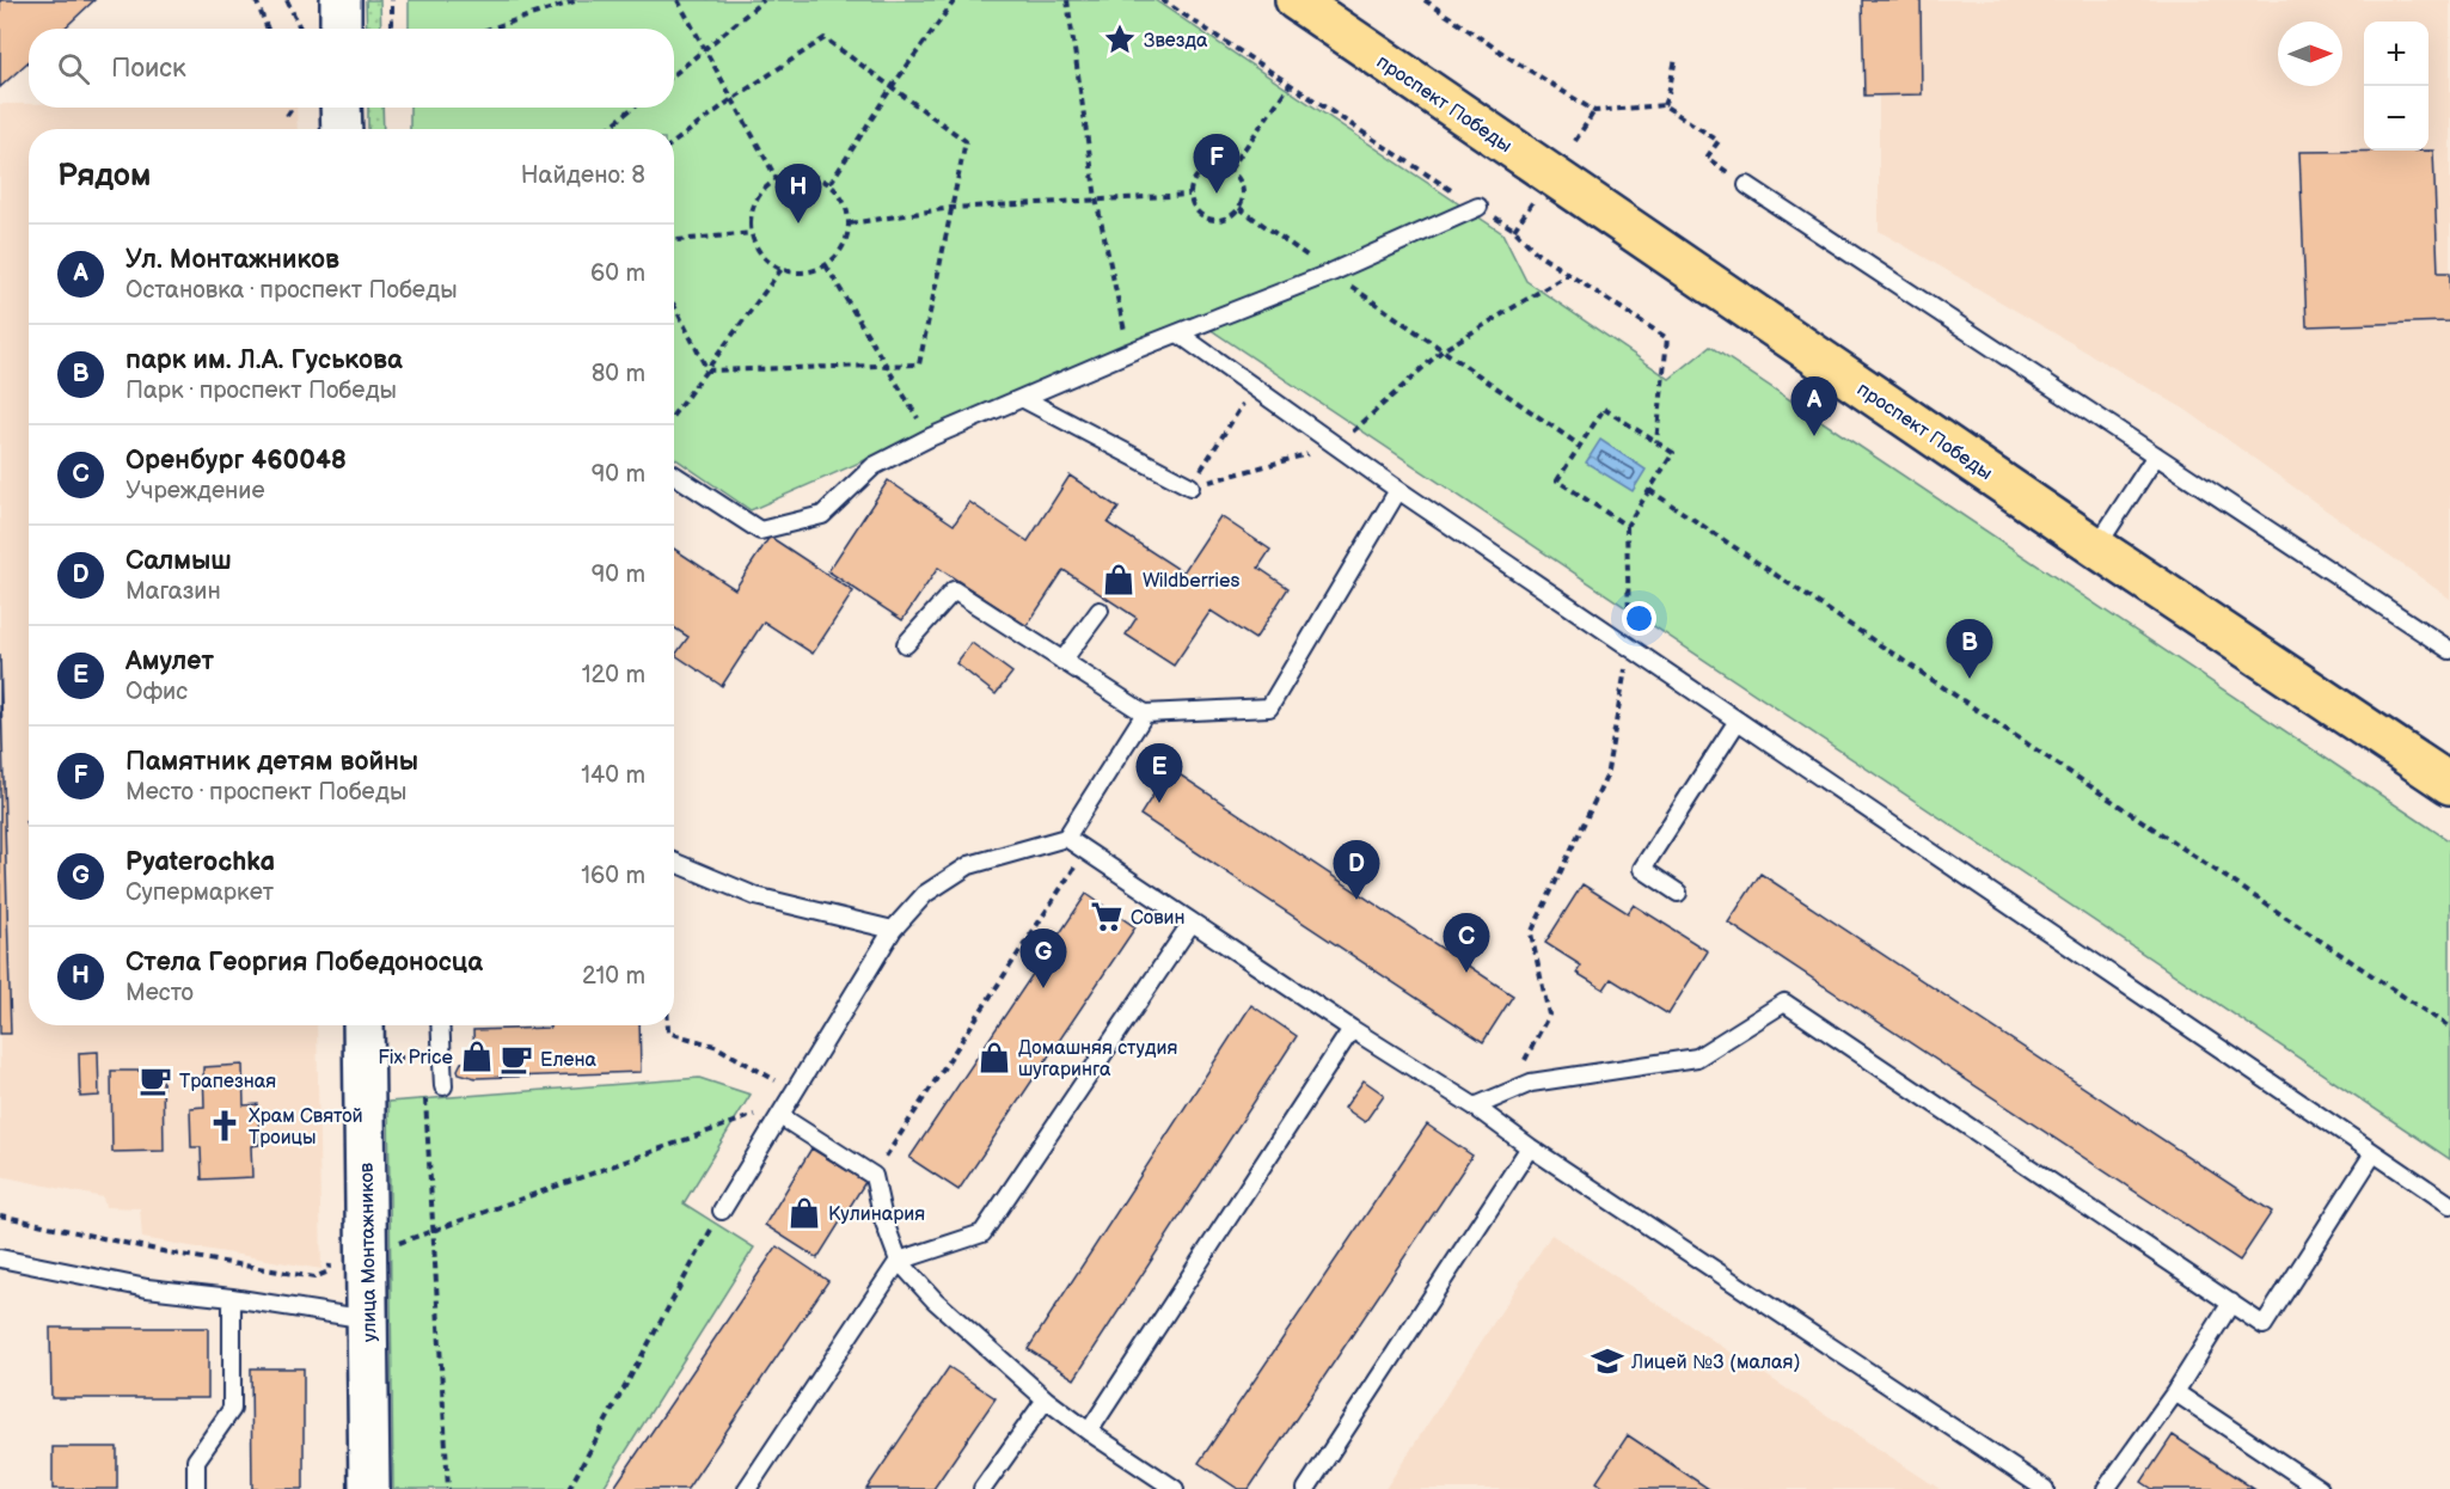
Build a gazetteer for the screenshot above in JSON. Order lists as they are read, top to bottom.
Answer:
{
  "streets": {
    "main road": ["проспект Победы", "улица Монтажников"]
  },
  "places": {
    "place": ["Звезда"],
    "shop": [
      "Wildberries",
      "Fix Price",
      "Домашняя студия шугаринга",
      "Кулинария"
    ],
    "supermarket": ["Совин"],
    "cafe": ["Елена", "Трапезная"],
    "church": ["Храм Святой Троицы"],
    "school or university": ["Лицей №3 (малая)"]
  },
  "north": "right",
  "page": {
    "map_buttons": ["+", "−"],
    "search": "Поиск",
    "heading": ["Рядом", "Найдено: 8"],
    "pins": [
      "F",
      "H",
      "A",
      "B",
      "E",
      "D",
      "C",
      "G"
    ],
    "list": [
      {
        "mark": "A",
        "name": "Ул. Монтажников",
        "note": "Остановка · проспект Победы",
        "value": "60 m"
      },
      {
        "mark": "B",
        "name": "парк им. Л.А. Гуськова",
        "note": "Парк · проспект Победы",
        "value": "80 m"
      },
      {
        "mark": "C",
        "name": "Оренбург 460048",
        "note": "Учреждение",
        "value": "90 m"
      },
      {
        "mark": "D",
        "name": "Салмыш",
        "note": "Магазин",
        "value": "90 m"
      },
      {
        "mark": "E",
        "name": "Амулет",
        "note": "Офис",
        "value": "120 m"
      },
      {
        "mark": "F",
        "name": "Памятник детям войны",
        "note": "Место · проспект Победы",
        "value": "140 m"
      },
      {
        "mark": "G",
        "name": "Pyaterochka",
        "note": "Супермаркет",
        "value": "160 m"
      },
      {
        "mark": "H",
        "name": "Стела Георгия Победоносца",
        "note": "Место",
        "value": "210 m"
      }
    ]
  }
}
